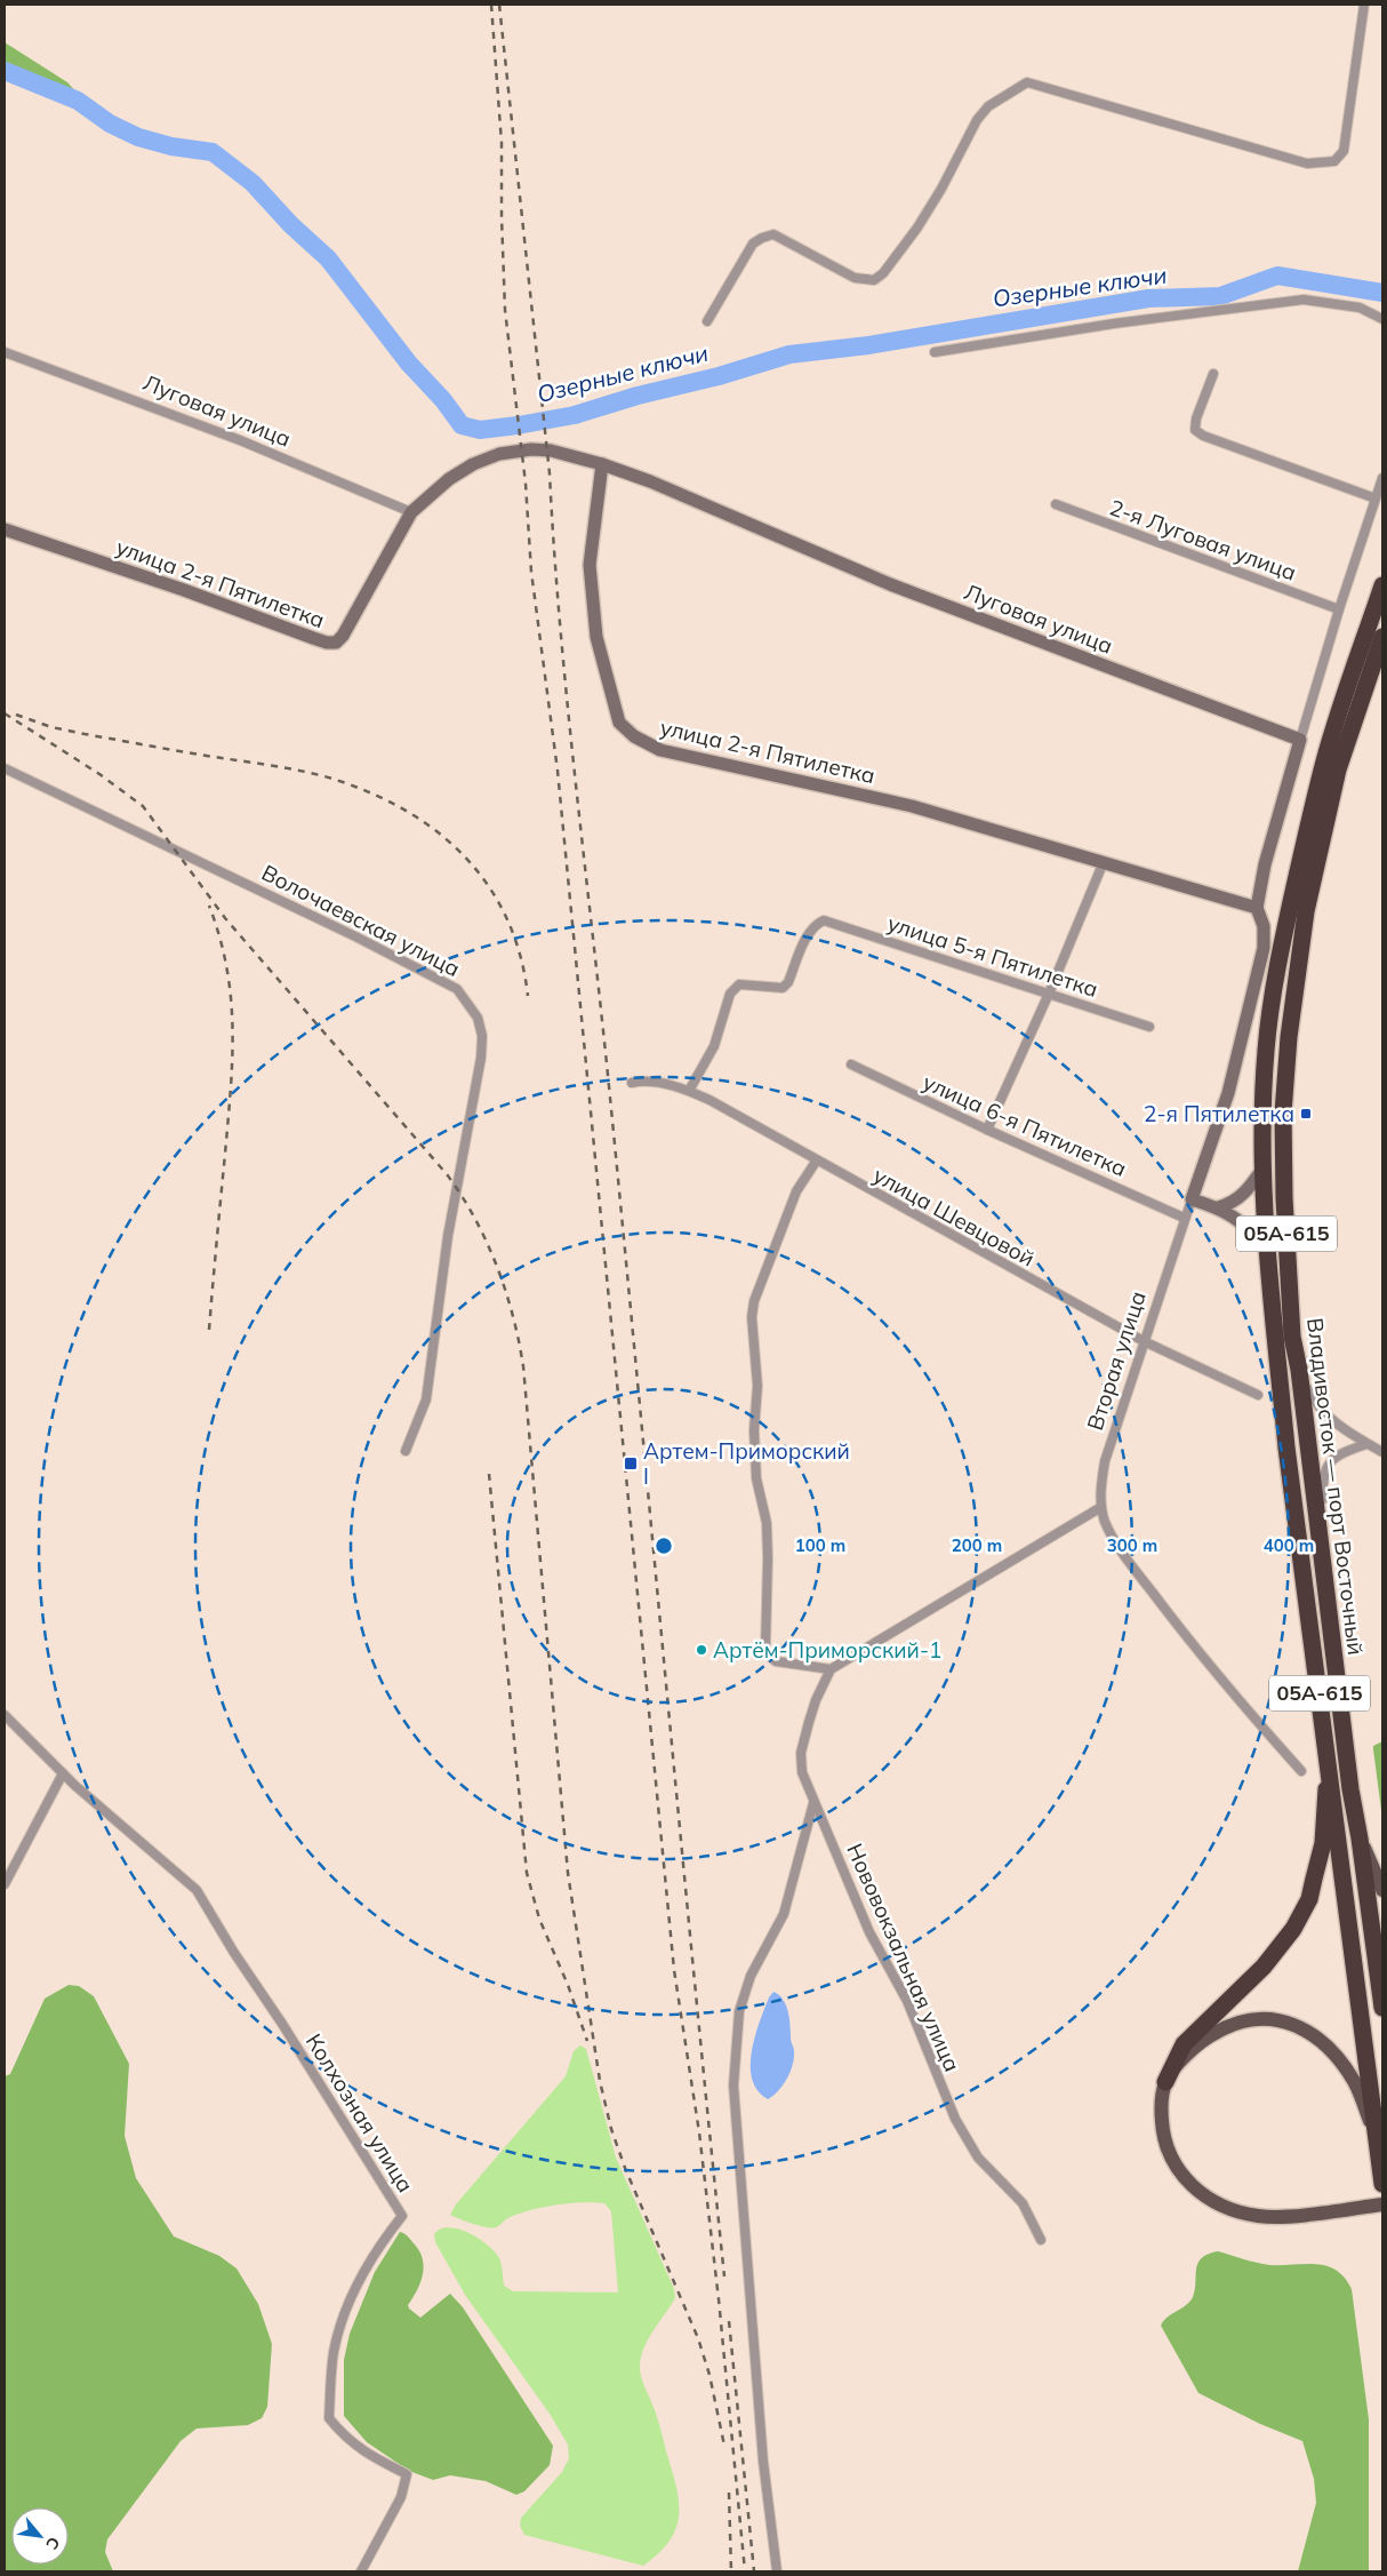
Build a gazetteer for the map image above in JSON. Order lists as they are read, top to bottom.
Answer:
{
  "streets": {
    "highway": ["05А-615", "Владивосток — порт Восточный"],
    "main road": ["Луговая улица", "улица 2-я Пятилетка", "Вторая улица"],
    "street": [
      "2-я Луговая улица",
      "Волочаевская улица",
      "улица 5-я Пятилетка",
      "улица 6-я Пятилетка",
      "улица Шевцовой",
      "Нововокзальная улица",
      "Колхозная улица"
    ]
  },
  "crossings": [
    ["Луговая улица", "улица 2-я Пятилетка"],
    ["улица 2-я Пятилетка", "Вторая улица"],
    ["улица 5-я Пятилетка", "улица Шевцовой"],
    ["улица 6-я Пятилетка", "Вторая улица"],
    ["улица Шевцовой", "Вторая улица"]
  ],
  "water": ["Озерные ключи"],
  "places": {
    "transit": ["2-я Пятилетка", "Артем-Приморский I"],
    "other": ["Артём-Приморский-1"]
  },
  "north": "bottom right",
  "rings": [
    "100 m",
    "200 m",
    "300 m",
    "400 m"
  ]
}
